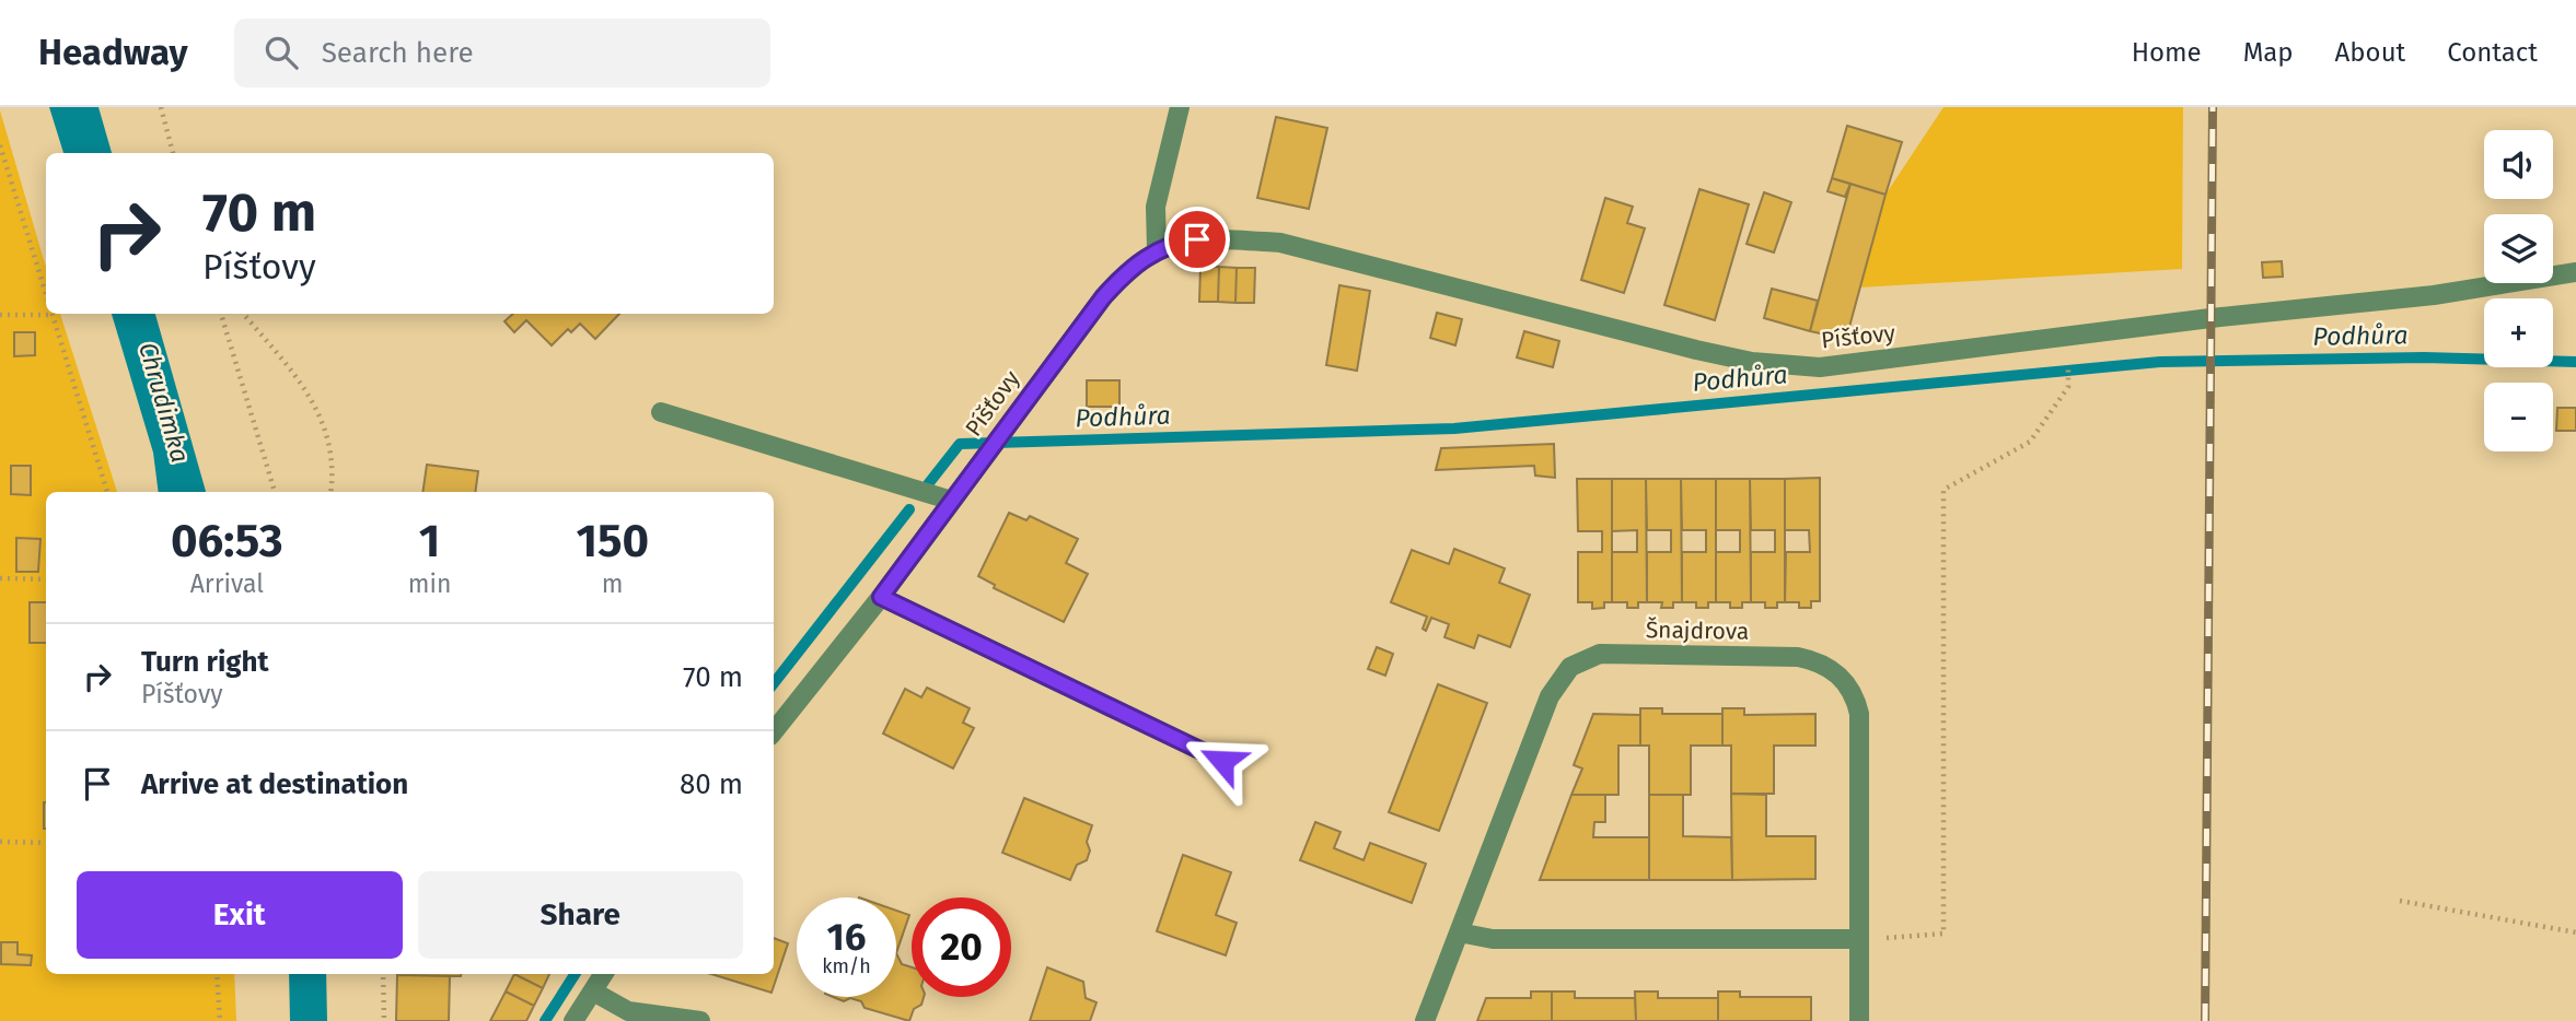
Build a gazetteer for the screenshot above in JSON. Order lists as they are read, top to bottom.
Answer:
{
  "streets": {
    "street": ["Píšťovy", "Šnajdrova"]
  },
  "water": ["Podhůra", "Chrudimka"],
  "page": {
    "header": "Headway",
    "search": "Search here",
    "nav": [
      "Home",
      "Map",
      "About",
      "Contact"
    ],
    "map_buttons": ["+", "−"],
    "turn": ["70 m", "Píšťovy"],
    "eta": [
      "06:53",
      "Arrival",
      "1",
      "min",
      "150",
      "m"
    ],
    "list": [
      {
        "name": "Turn right",
        "note": "Píšťovy",
        "value": "70 m"
      },
      {
        "name": "Arrive at destination",
        "value": "80 m"
      }
    ],
    "buttons": ["Exit", "Share"],
    "speed": "16 km/h",
    "limit": "20"
  }
}
